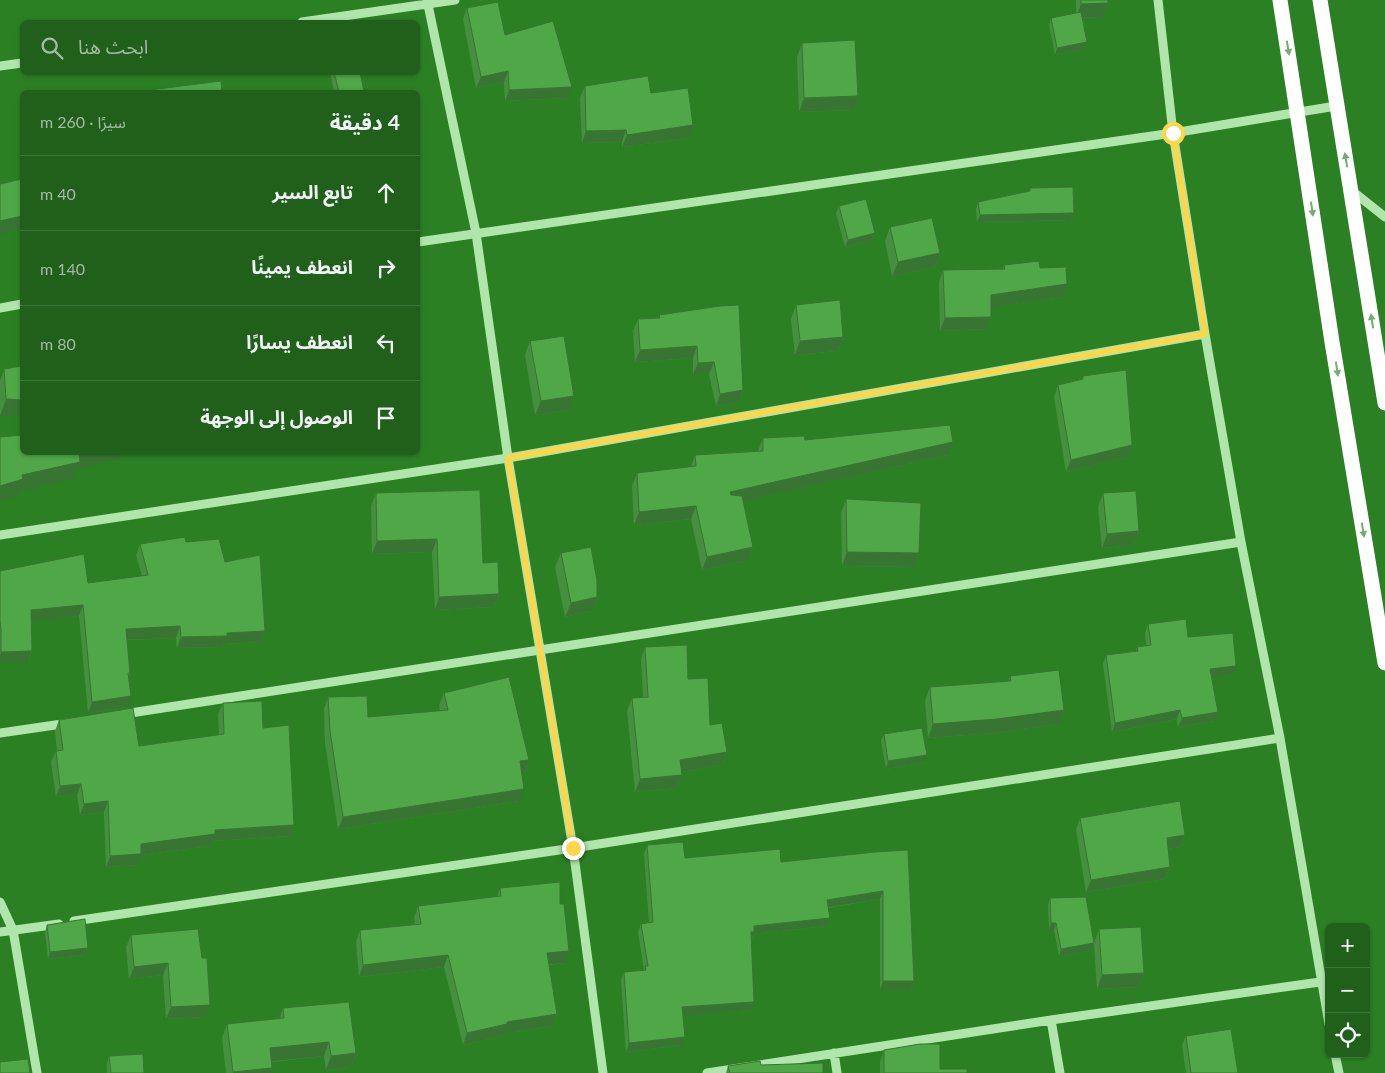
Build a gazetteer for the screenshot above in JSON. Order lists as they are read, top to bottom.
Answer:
{
  "page": {
    "search": "ابحث هنا",
    "heading": ["4 دقيقة", "سيرًا · 260 m"],
    "list": [
      ["تابع السير", "40 m"],
      ["انعطف يمينًا", "140 m"],
      ["انعطف يسارًا", "80 m"],
      "الوصول إلى الوجهة"
    ],
    "map_buttons": ["+", "−"]
  }
}
